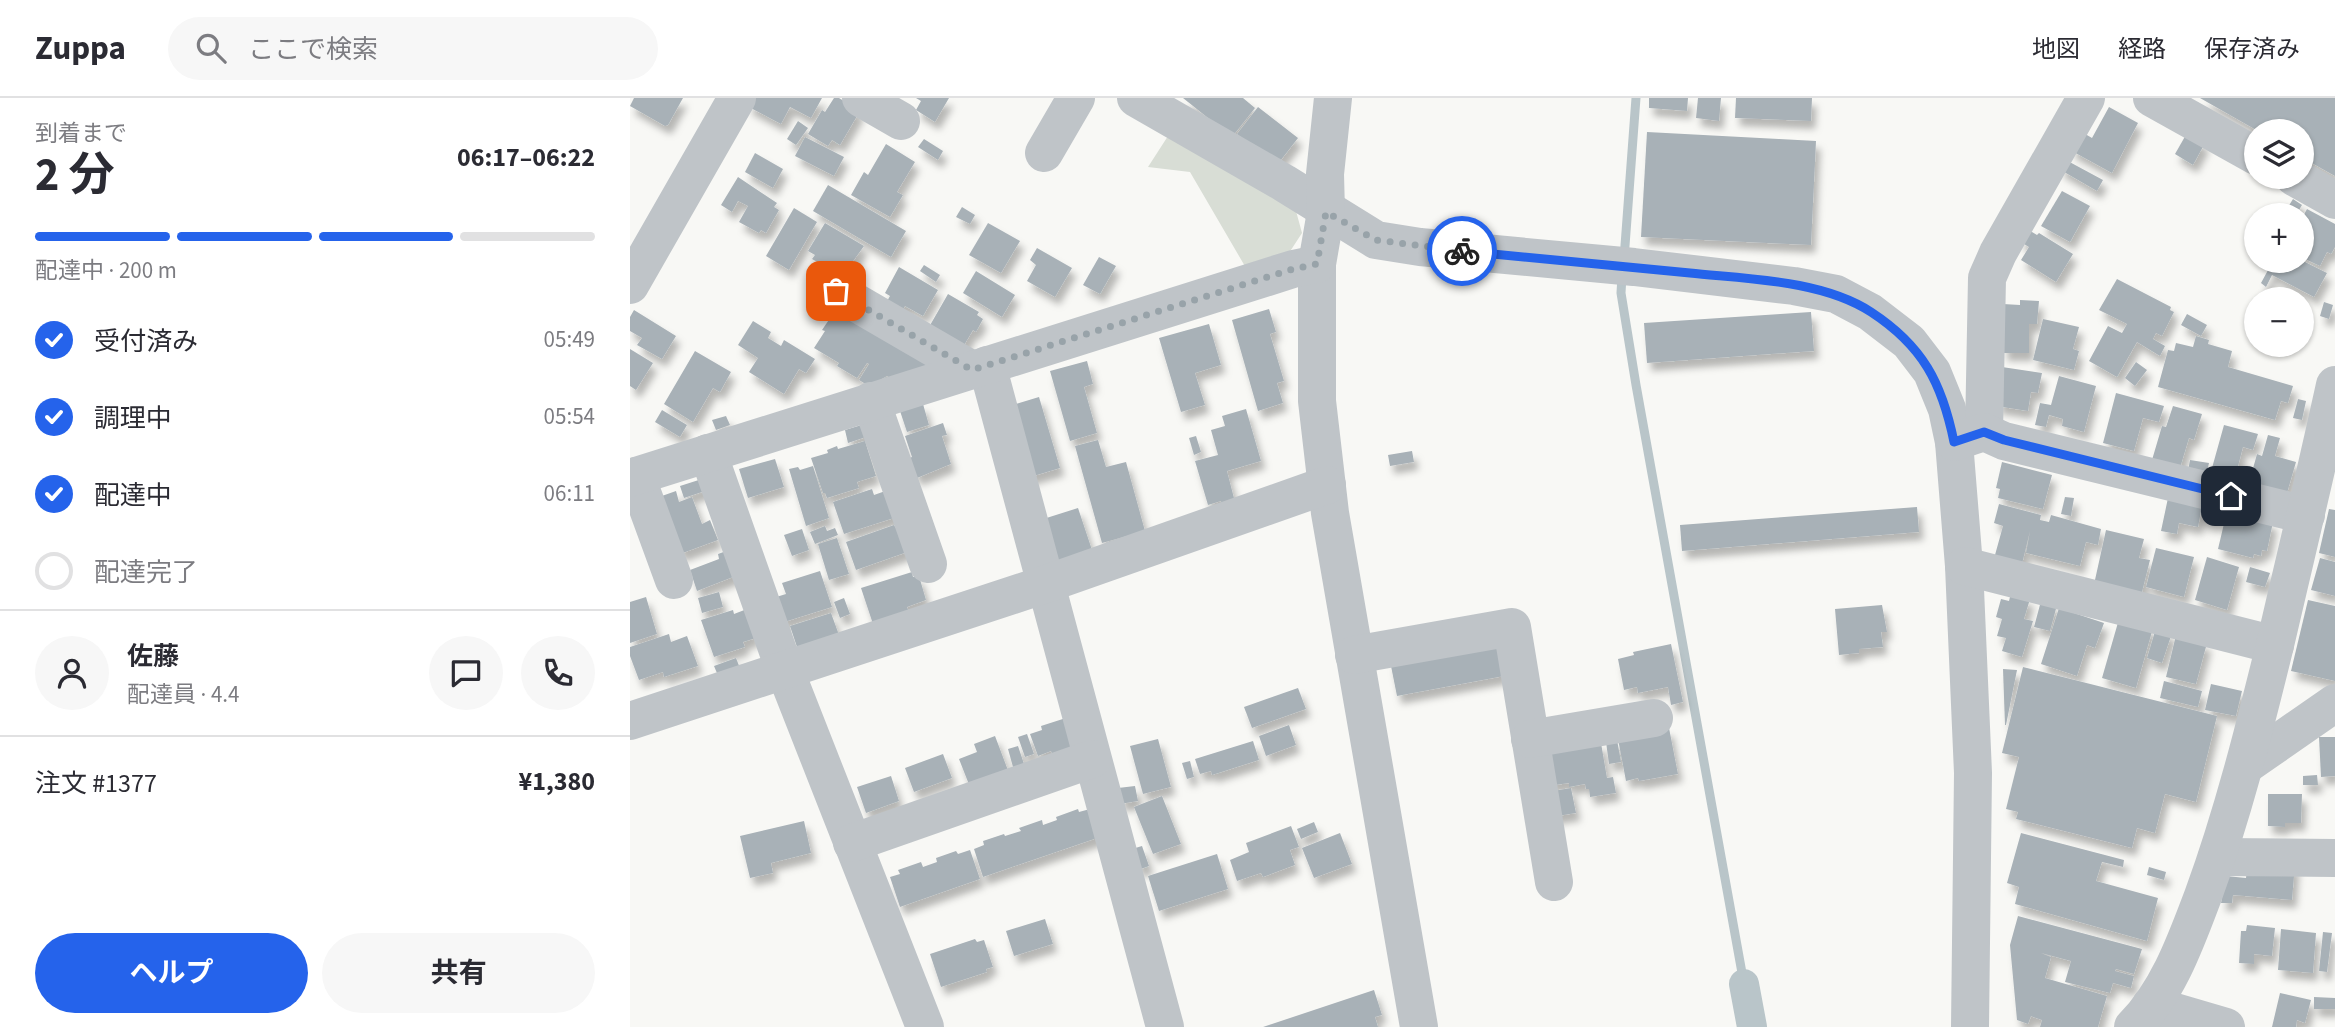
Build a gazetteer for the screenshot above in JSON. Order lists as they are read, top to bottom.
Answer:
{
  "page": {
    "header": "Zuppa",
    "search": "ここで検索",
    "nav": ["地図", "経路", "保存済み"],
    "heading": ["2 分", "到着まで", "06:17–06:22"],
    "panel": [
      "佐藤",
      "配達員 · 4.4",
      "注文 #1377",
      "¥1,380"
    ],
    "map_buttons": ["+", "−"],
    "bar": "配達中 · 200 m",
    "list": [
      ["受付済み", "05:49"],
      ["調理中", "05:54"],
      ["配達中", "06:11"],
      "配達完了"
    ],
    "buttons": ["ヘルプ", "共有"]
  }
}
